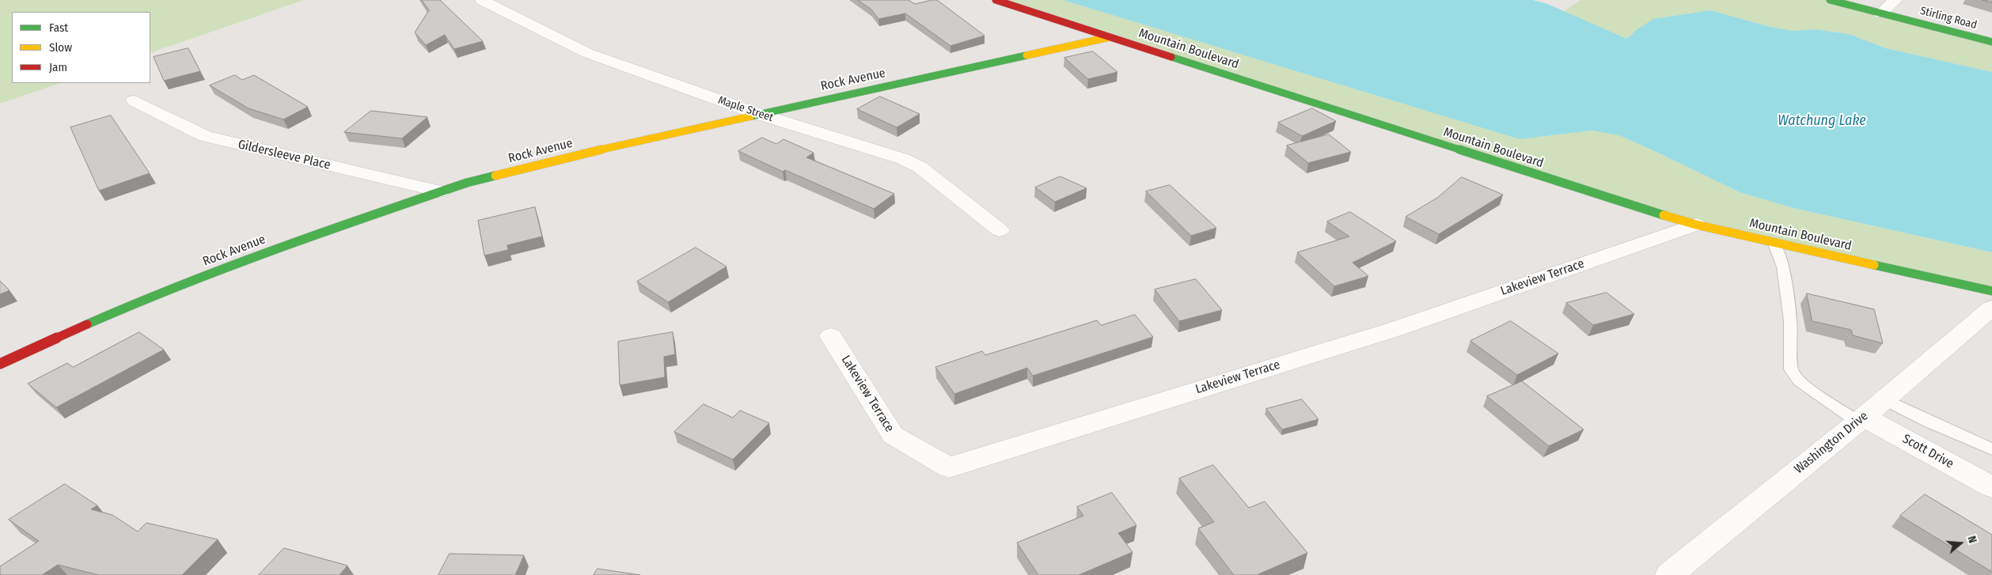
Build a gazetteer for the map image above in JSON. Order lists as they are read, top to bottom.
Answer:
{
  "streets": {
    "street": [
      "Stirling Road",
      "Mountain Boulevard",
      "Rock Avenue",
      "Maple Street",
      "Gildersleeve Place",
      "Lakeview Terrace",
      "Washington Drive",
      "Scott Drive"
    ]
  },
  "crossings": [
    ["Mountain Boulevard", "Rock Avenue"],
    ["Mountain Boulevard", "Lakeview Terrace"],
    ["Rock Avenue", "Maple Street"],
    ["Rock Avenue", "Gildersleeve Place"],
    ["Washington Drive", "Scott Drive"]
  ],
  "water": ["Watchung Lake"],
  "legend": ["Fast", "Slow", "Jam"],
  "north": "right"
}
